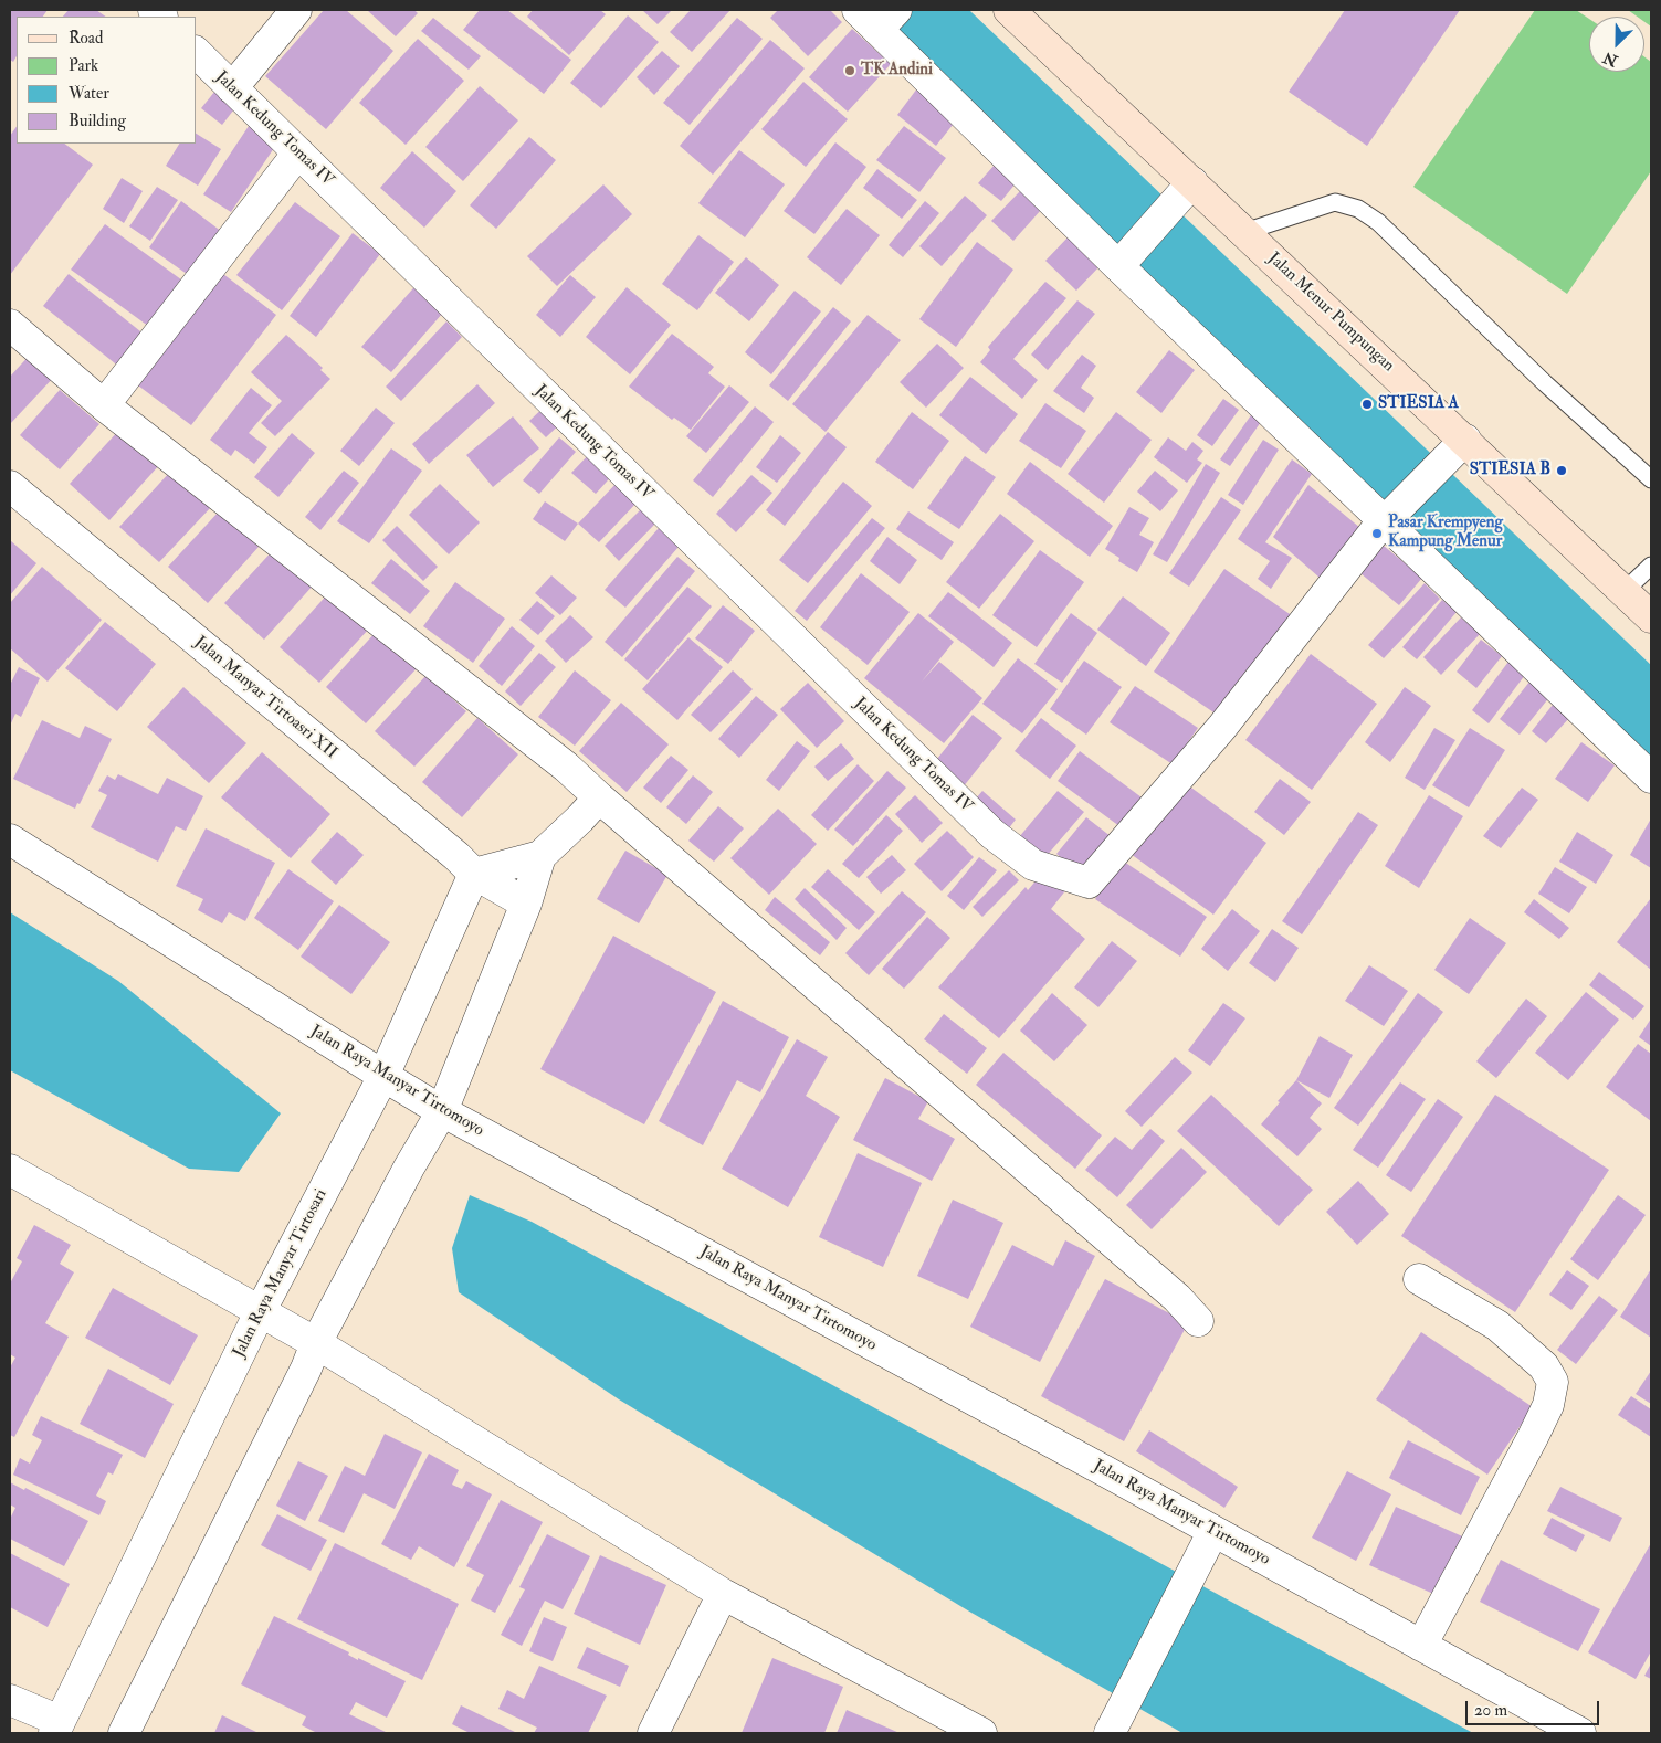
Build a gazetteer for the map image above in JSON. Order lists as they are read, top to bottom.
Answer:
{
  "streets": {
    "street": [
      "Jalan Kedung Tomas IV",
      "Jalan Menur Pumpungan",
      "Jalan Manyar Tirtoasri XII",
      "Jalan Raya Manyar Tirtomoyo",
      "Jalan Raya Manyar Tirtosari"
    ]
  },
  "crossings": [
    ["Jalan Manyar Tirtoasri XII", "Jalan Raya Manyar Tirtosari"],
    ["Jalan Raya Manyar Tirtomoyo", "Jalan Raya Manyar Tirtosari"]
  ],
  "places": [
    "TK Andini",
    "STIESIA A",
    "STIESIA B",
    "Pasar Krempyeng Kampung Menur"
  ],
  "legend": [
    "Road",
    "Park",
    "Water",
    "Building"
  ],
  "scale_bar": "20 m",
  "north": "bottom left"
}
